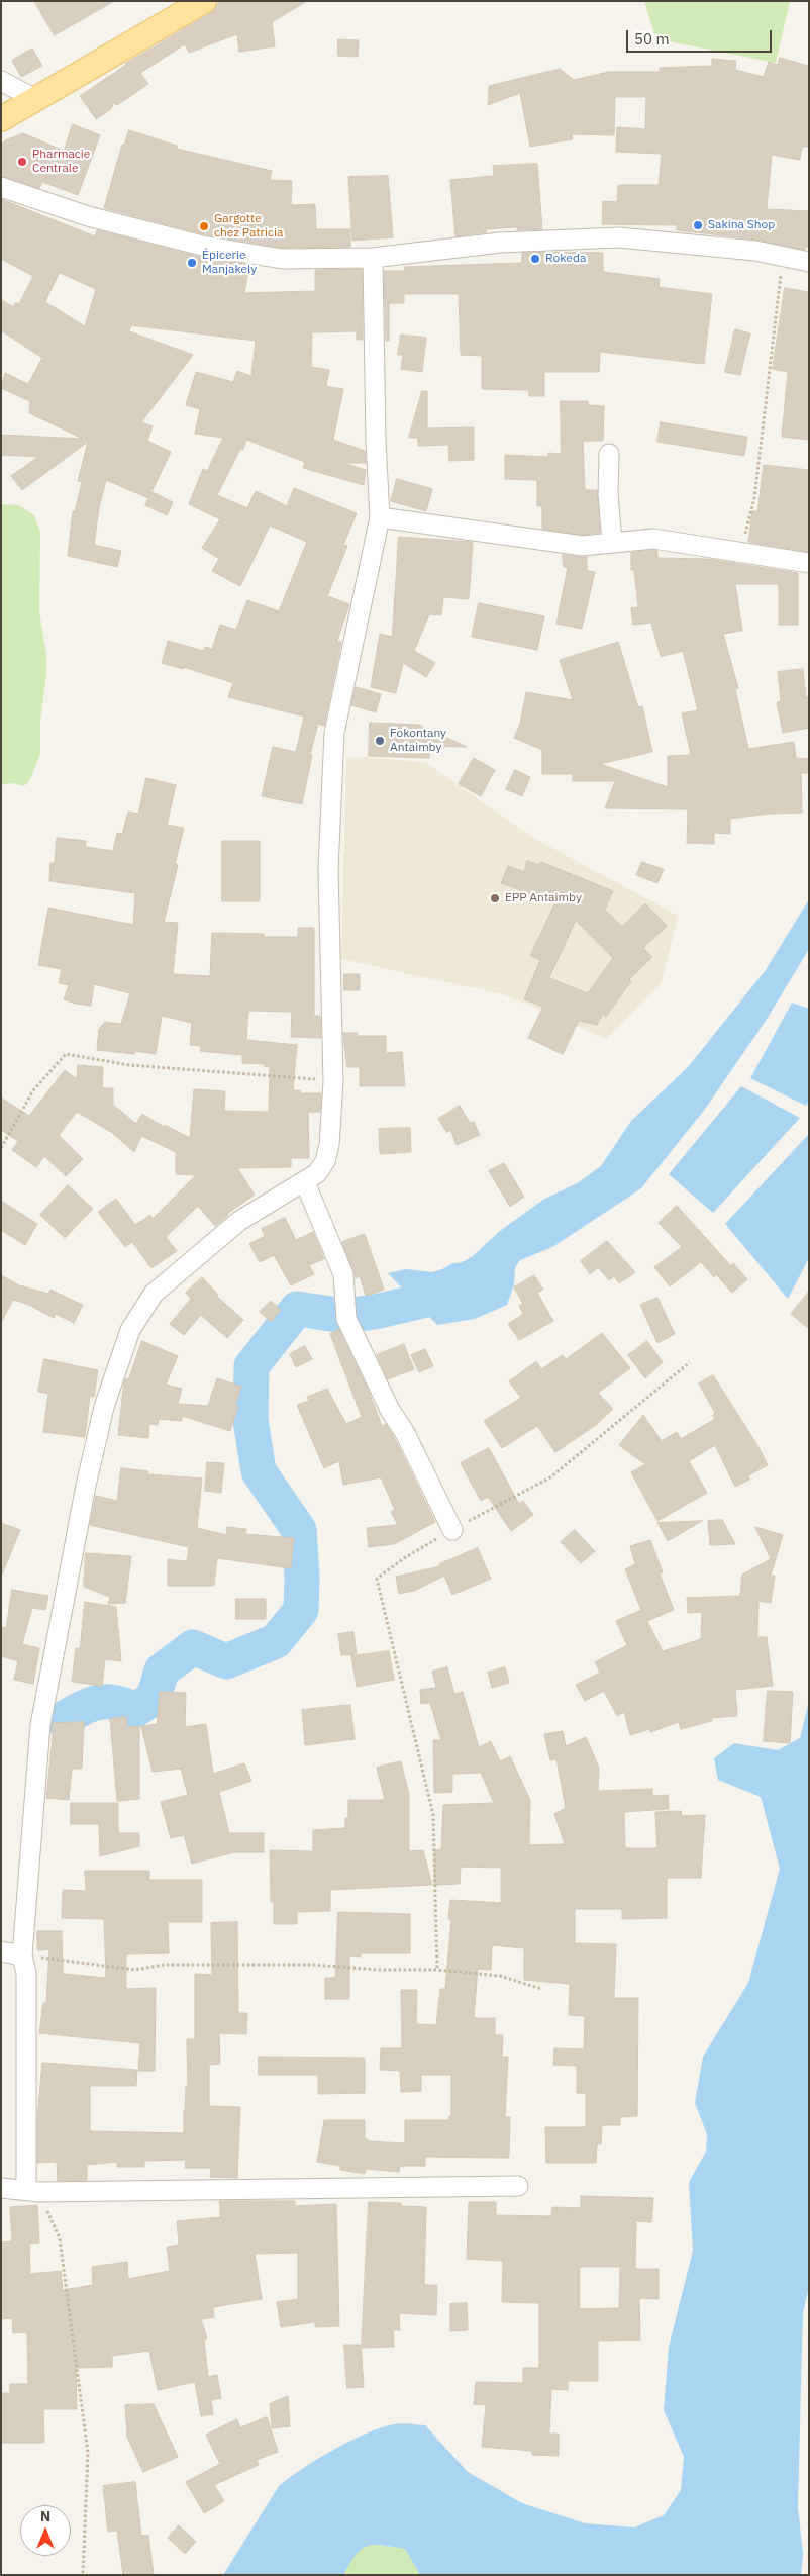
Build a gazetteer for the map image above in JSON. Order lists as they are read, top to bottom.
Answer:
{
  "places": [
    "Pharmacie Centrale",
    "Sakina Shop",
    "Gargotte chez Patricia",
    "Rokeda",
    "Épicerie Manjakely",
    "Fokontany Antaimby",
    "EPP Antaimby"
  ],
  "scale_bar": "50 m",
  "north": "top"
}
